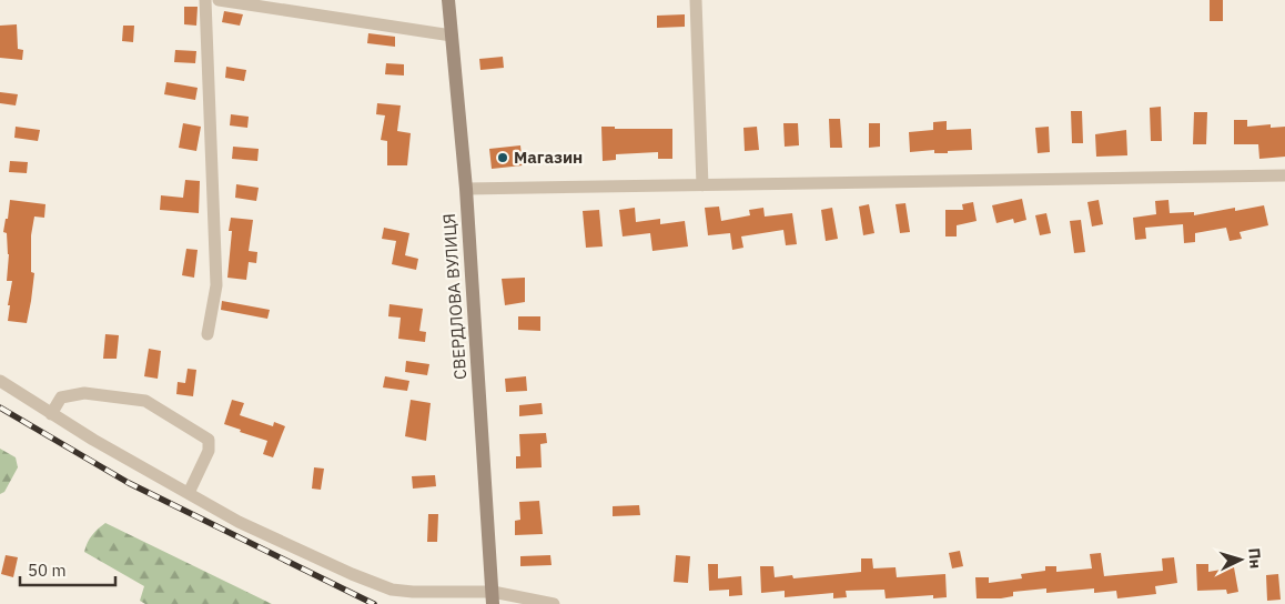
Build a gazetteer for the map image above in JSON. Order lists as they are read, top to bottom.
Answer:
{
  "streets": {
    "street": ["СВЕРДЛОВА ВУЛИЦЯ"]
  },
  "places": ["Mагазин"],
  "scale_bar": "50 m",
  "north": "right"
}
